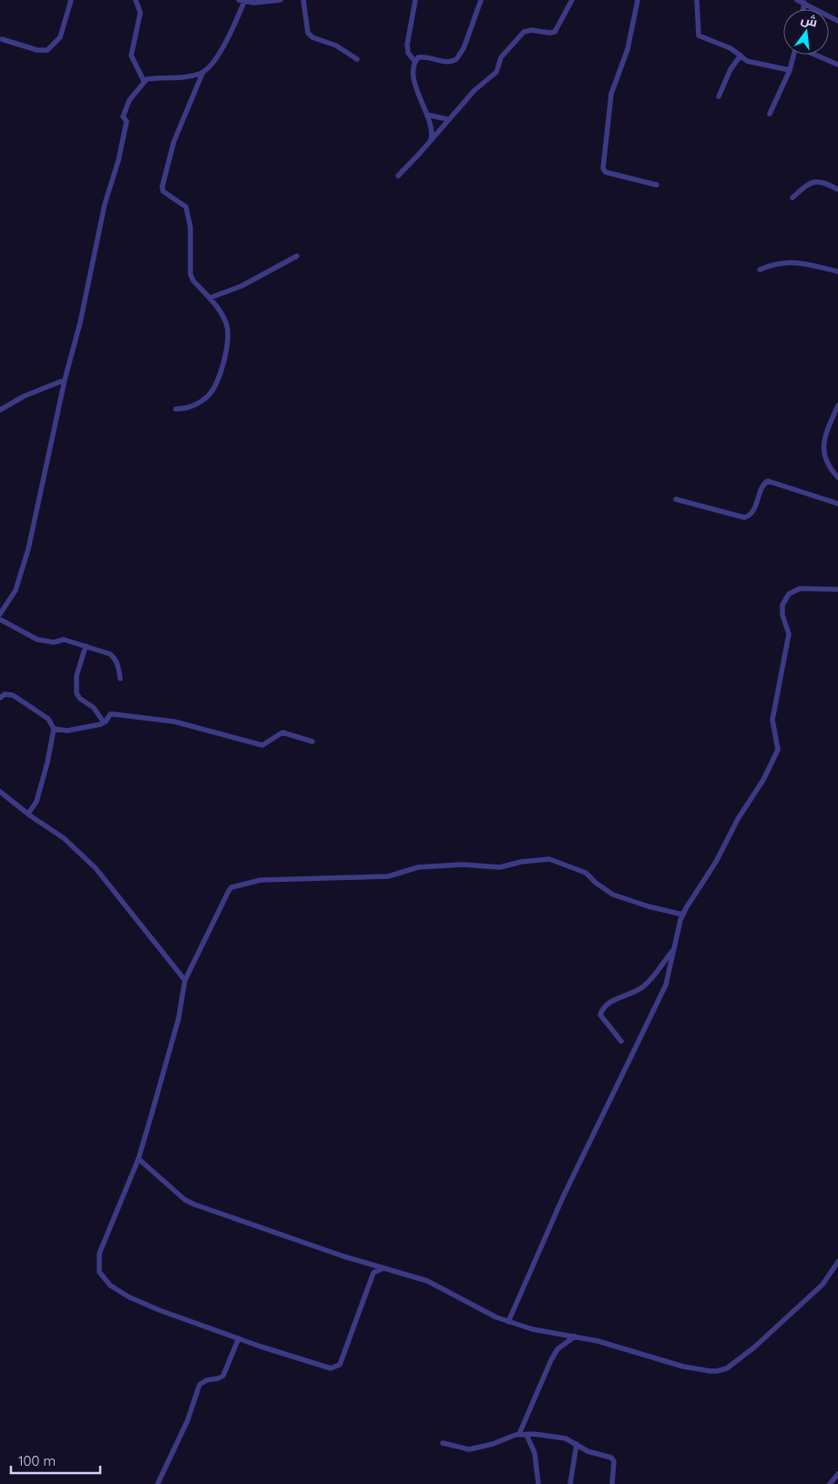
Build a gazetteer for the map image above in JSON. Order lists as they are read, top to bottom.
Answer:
{
  "scale_bar": "100 m",
  "north": "top"
}
